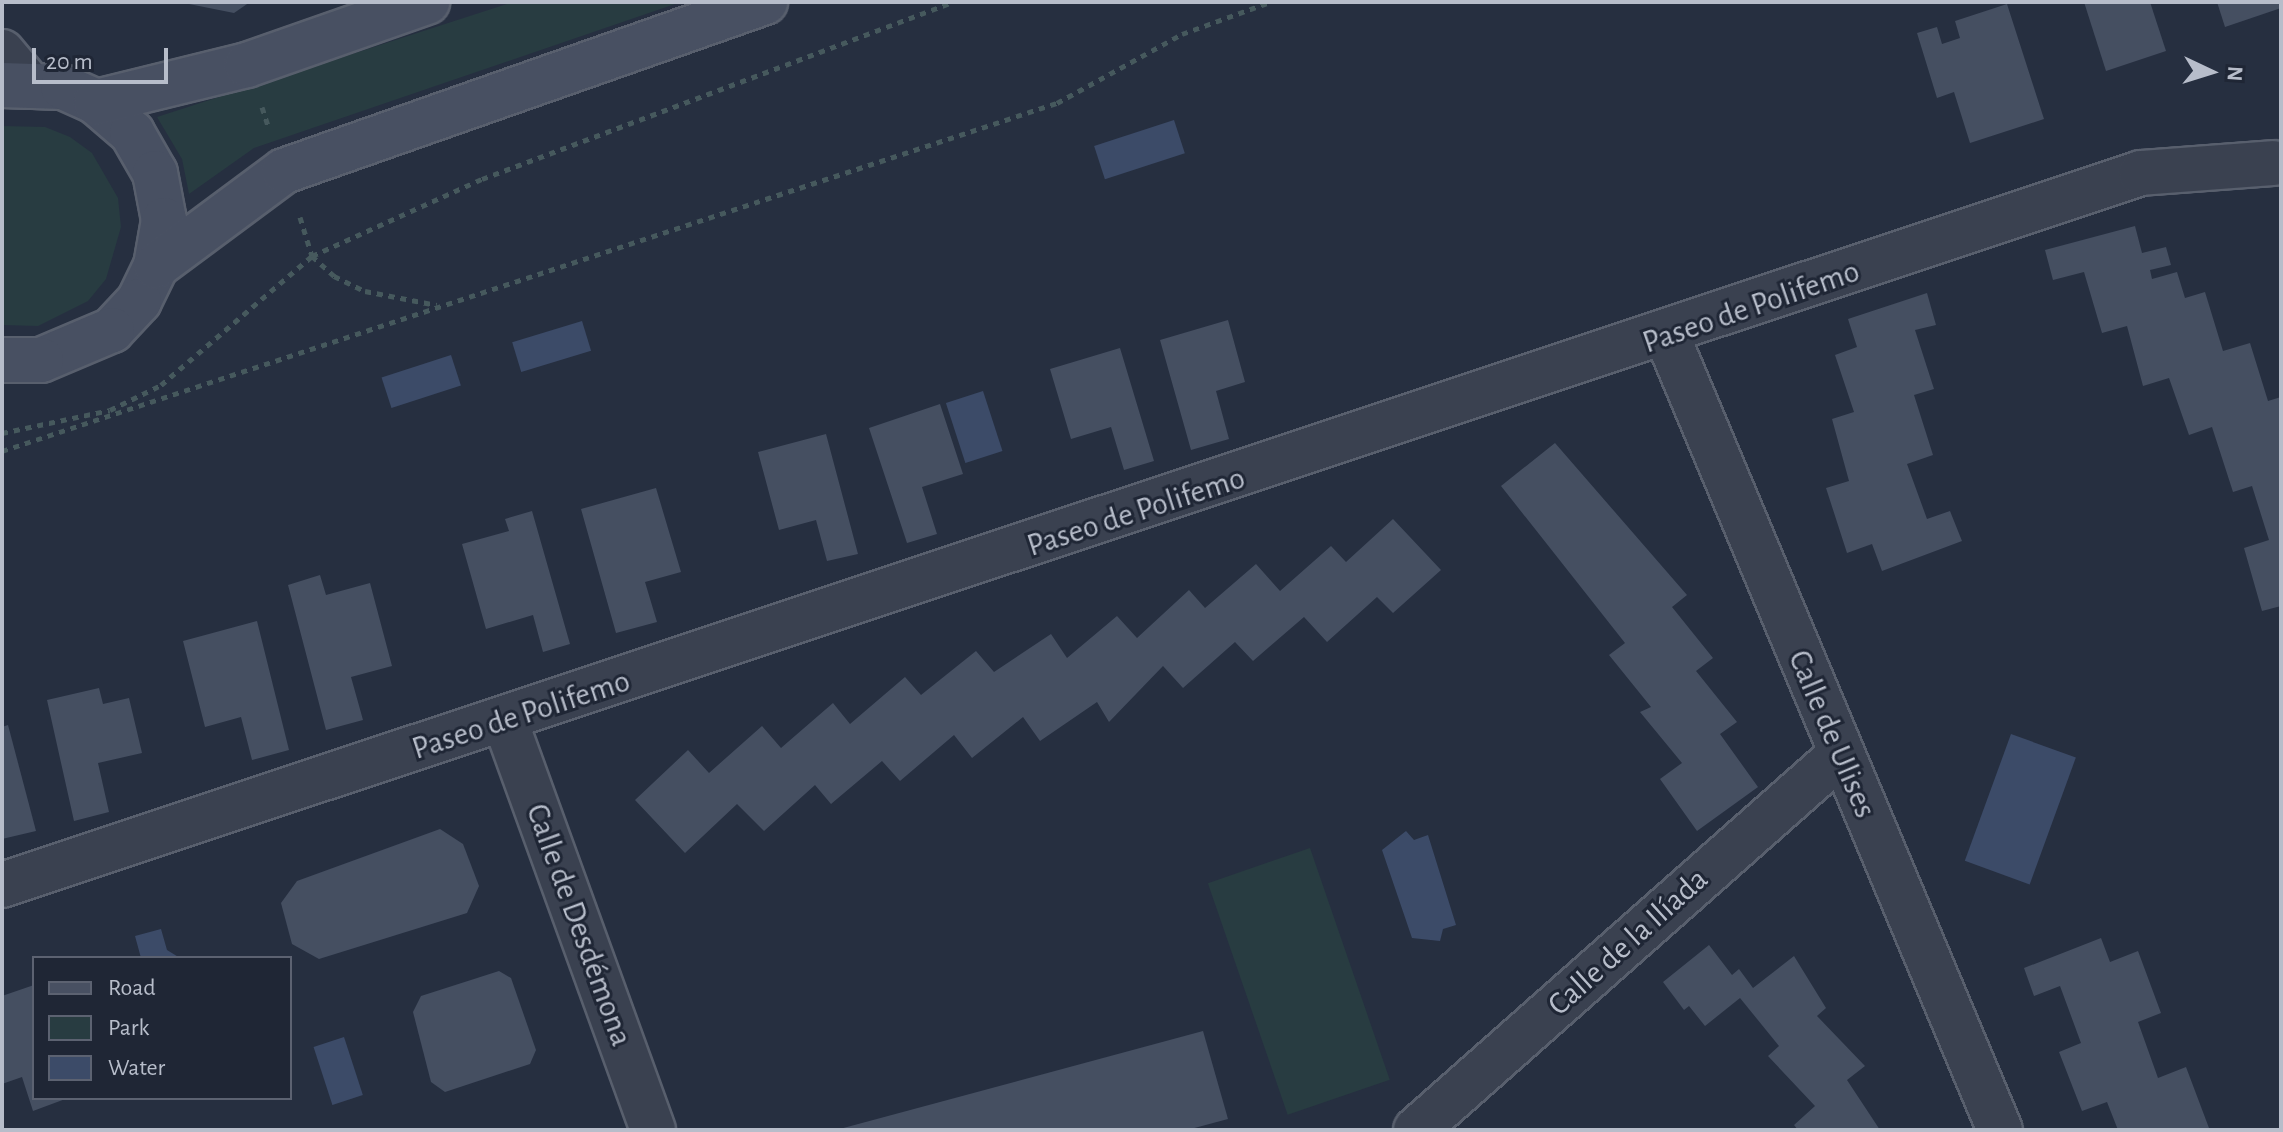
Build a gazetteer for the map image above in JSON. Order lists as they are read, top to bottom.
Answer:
{
  "streets": {
    "street": [
      "Paseo de Polifemo",
      "Calle de Ulises",
      "Calle de Desdémona",
      "Calle de la Ilíada"
    ]
  },
  "crossings": [
    ["Paseo de Polifemo", "Calle de Ulises"],
    ["Paseo de Polifemo", "Calle de Desdémona"],
    ["Calle de Ulises", "Calle de la Ilíada"]
  ],
  "legend": ["Road", "Park", "Water"],
  "scale_bar": "20 m",
  "north": "right"
}
